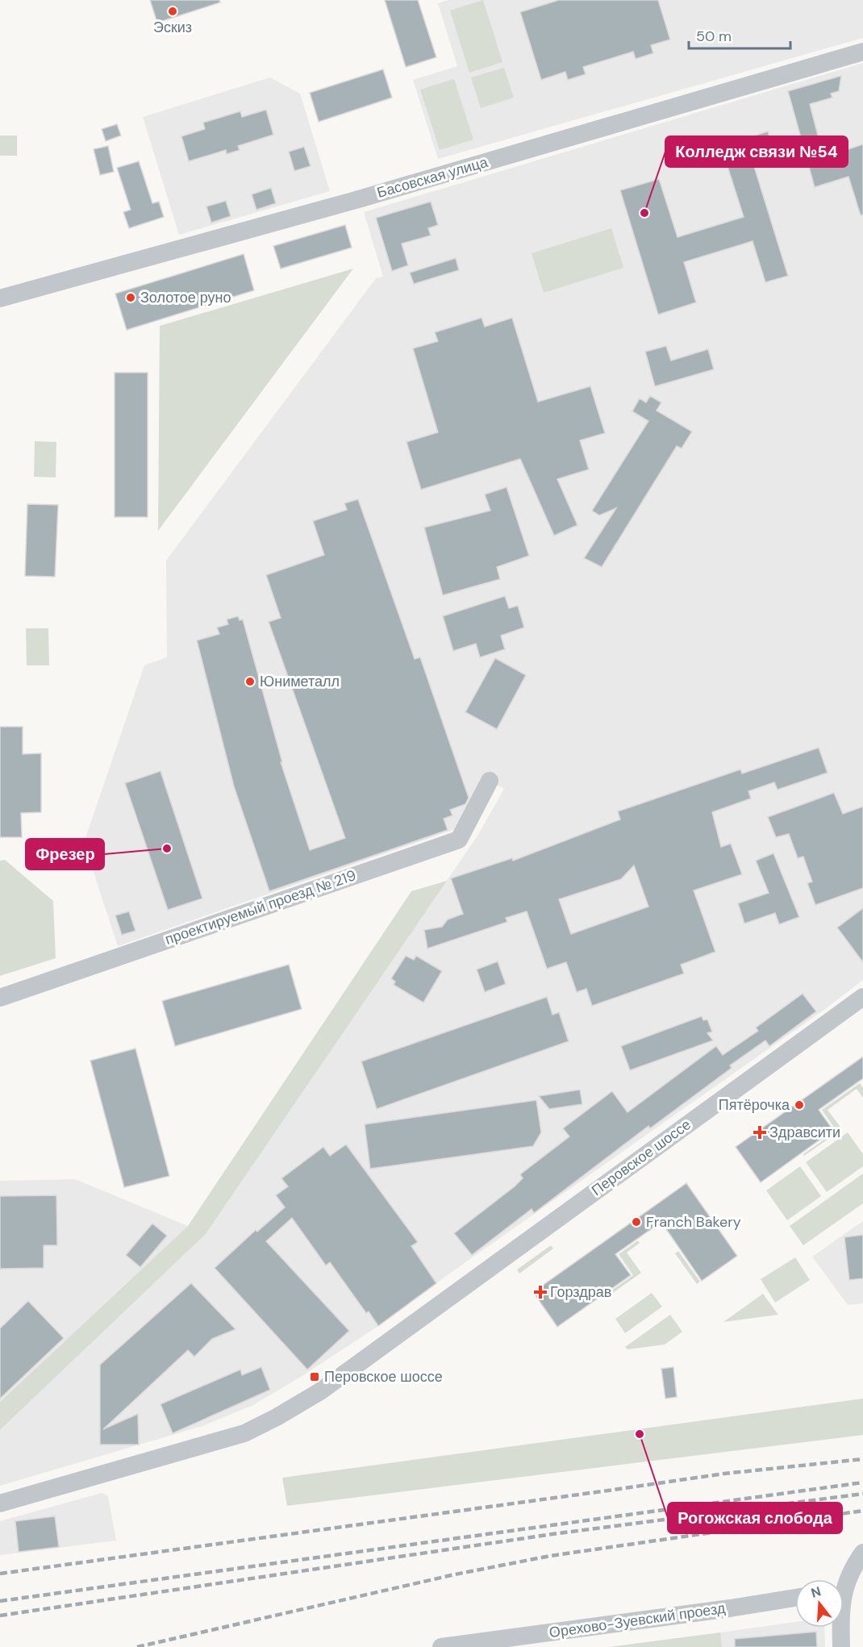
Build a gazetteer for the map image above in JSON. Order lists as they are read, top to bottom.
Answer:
{
  "streets": {
    "street": [
      "Басовская улица",
      "проектируемый проезд № 219",
      "Перовское шоссе",
      "Орехово-Зуевский проезд"
    ]
  },
  "places": {
    "other": [
      "Эскиз",
      "Колледж связи №54",
      "Золотое руно",
      "Юниметалл",
      "Фрезер",
      "Пятёрочка",
      "Franch Bakery",
      "Рогожская слобода"
    ],
    "health": ["Здравсити", "Горздрав"],
    "transit": ["Перовское шоссе"]
  },
  "scale_bar": "50 m",
  "north": "top"
}
